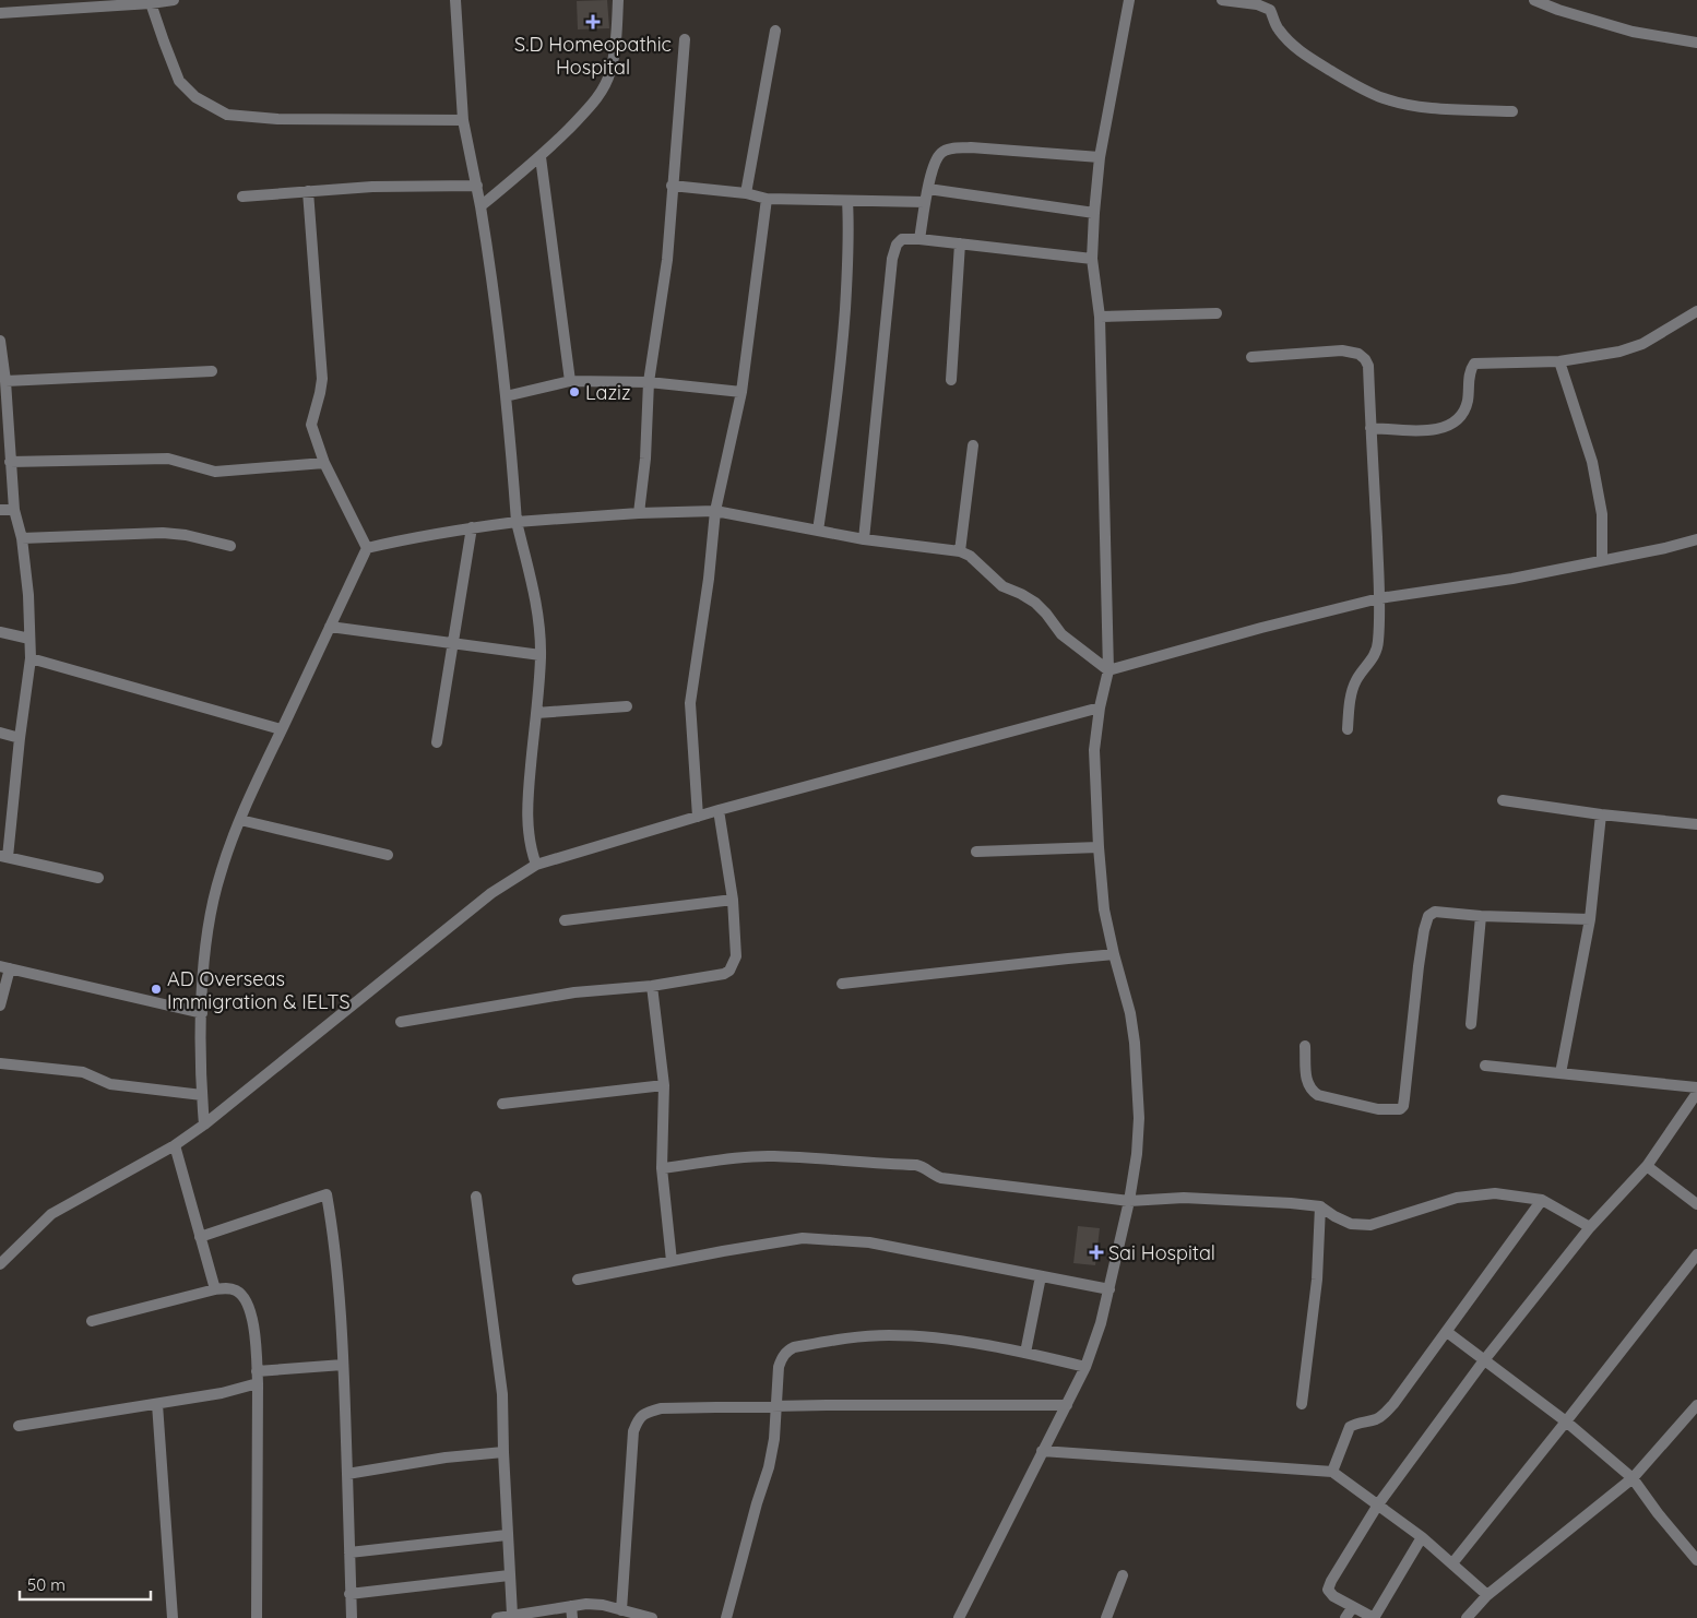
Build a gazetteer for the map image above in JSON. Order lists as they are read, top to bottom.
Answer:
{
  "places": {
    "health": ["S.D Homeopathic Hospital", "Sai Hospital"],
    "other": ["Laziz", "AD Overseas Immigration & IELTS"]
  },
  "scale_bar": "50 m"
}
